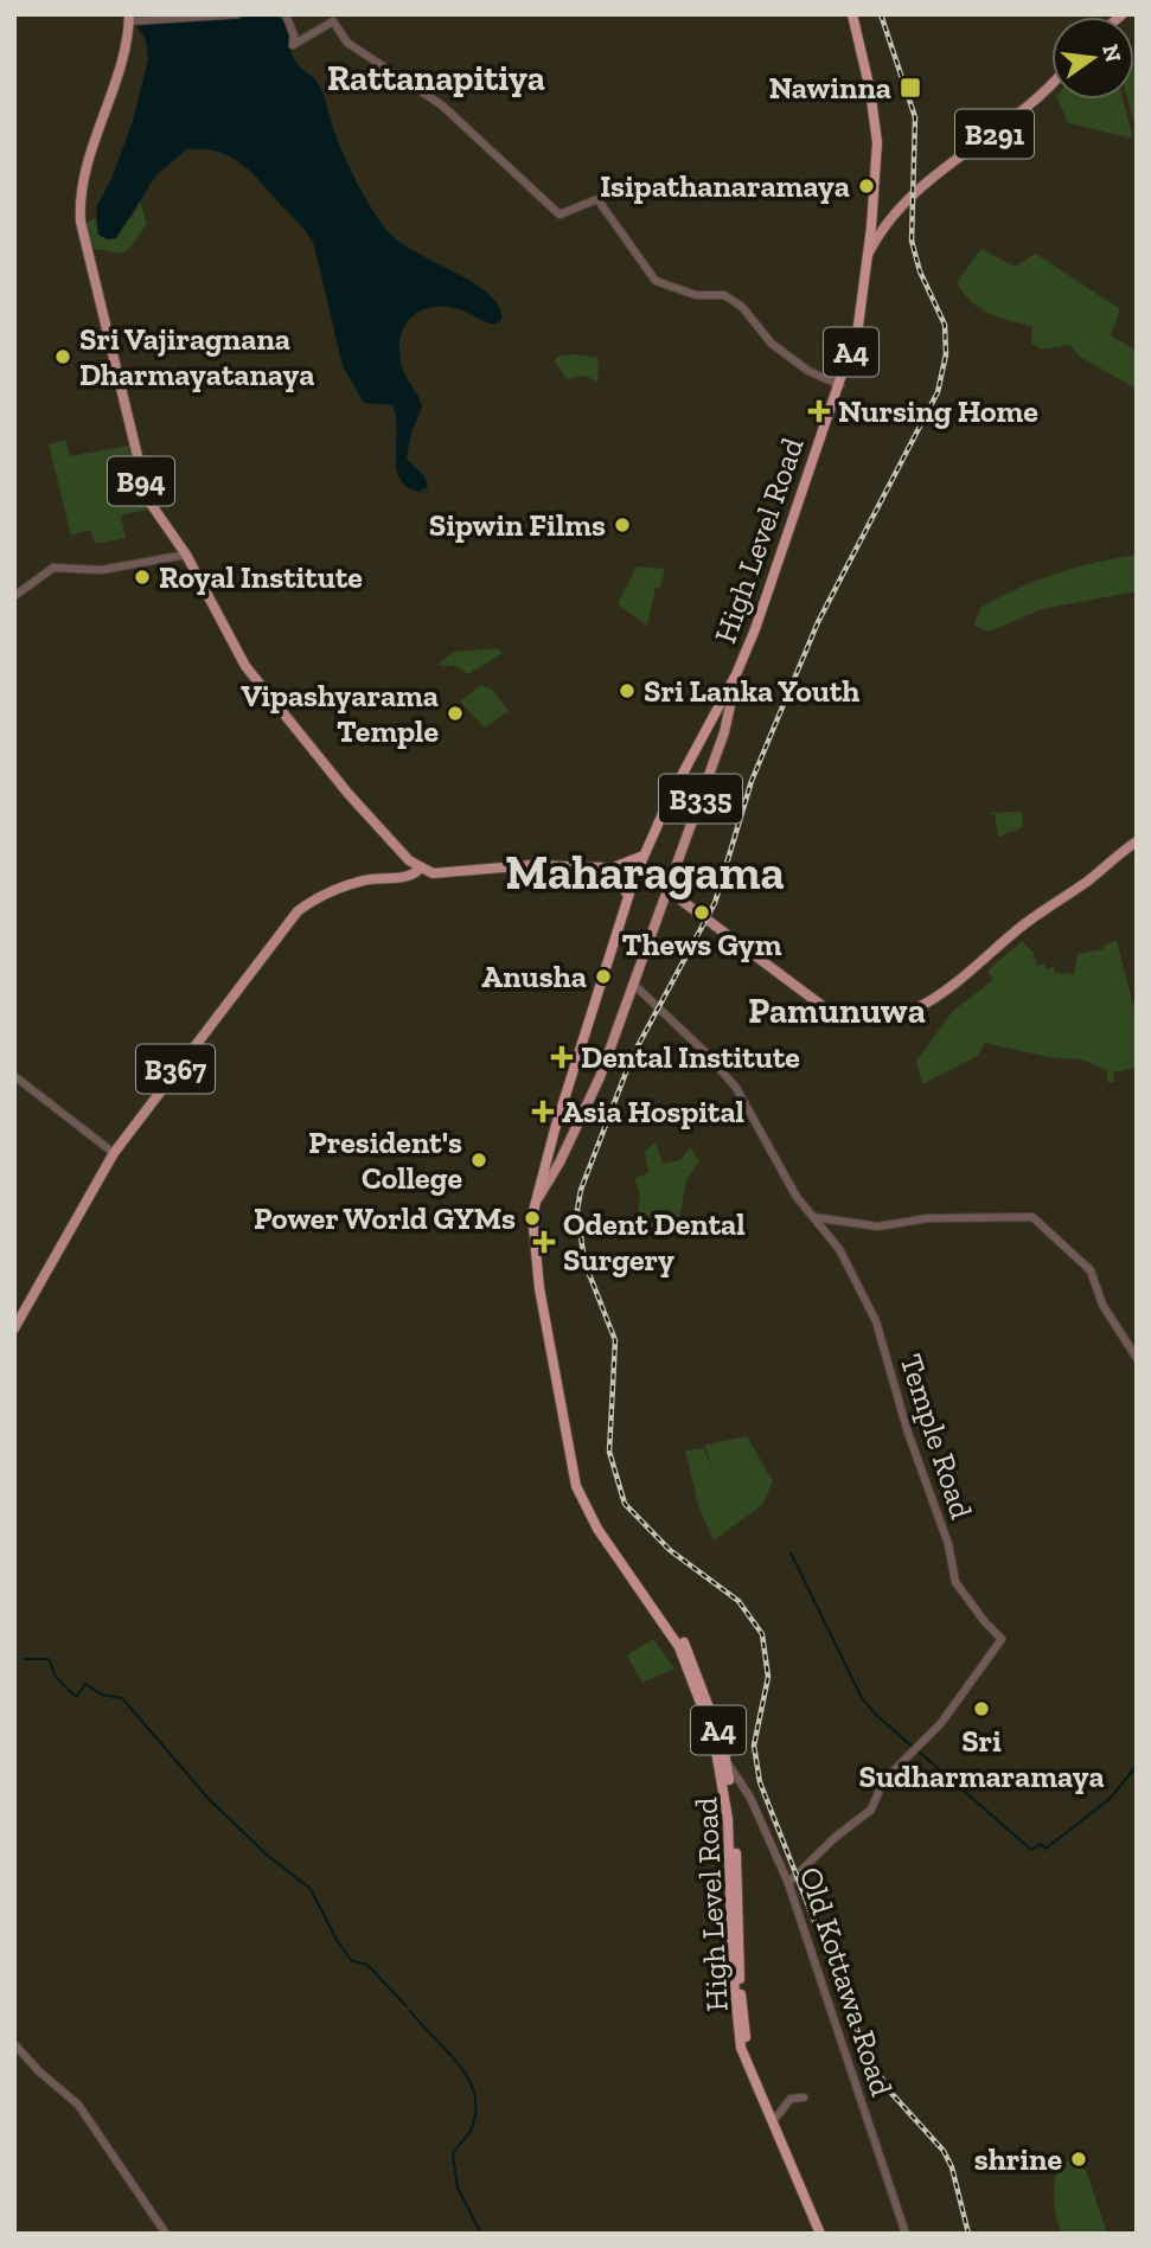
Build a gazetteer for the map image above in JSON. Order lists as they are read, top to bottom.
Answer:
{
  "streets": {
    "highway": ["A4", "High Level Road"],
    "main road": [
      "B291",
      "B94",
      "B335",
      "B367"
    ],
    "street": ["Temple Road", "Old Kottawa Road"]
  },
  "crossings": [
    ["B291", "High Level Road"],
    ["B94", "B367"],
    ["High Level Road", "B335"],
    ["High Level Road", "Old Kottawa Road"],
    ["B335", "Temple Road"],
    ["Temple Road", "Old Kottawa Road"]
  ],
  "districts": ["Rattanapitiya", "Maharagama", "Pamunuwa"],
  "places": {
    "transit": ["Nawinna"],
    "other": [
      "Isipathanaramaya",
      "Sri Vajiragnana Dharmayatanaya",
      "Sipwin Films",
      "Royal Institute",
      "Sri Lanka Youth",
      "Vipashyarama Temple",
      "Thews Gym",
      "Anusha",
      "President's College",
      "Power World GYMs",
      "Sri Sudharmaramaya",
      "shrine"
    ],
    "health": [
      "Nursing Home",
      "Dental Institute",
      "Asia Hospital",
      "Odent Dental Surgery"
    ]
  },
  "north": "right"
}
